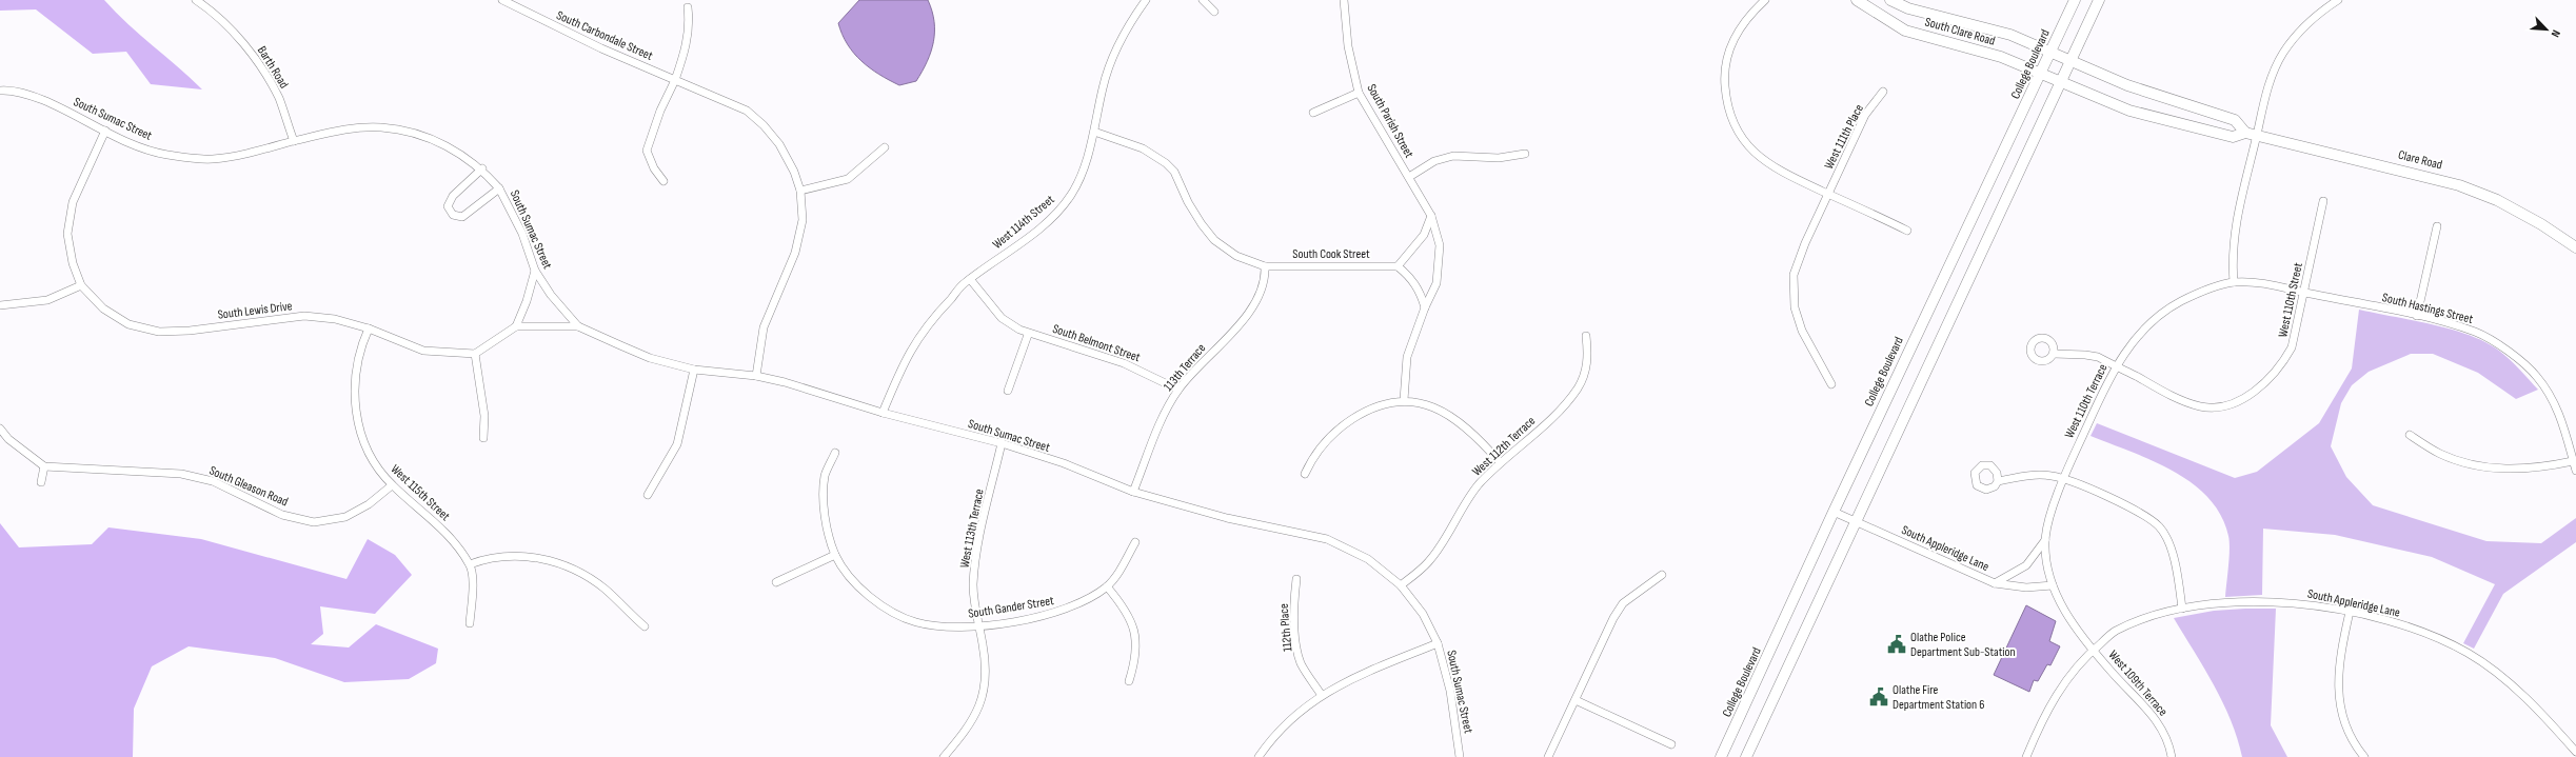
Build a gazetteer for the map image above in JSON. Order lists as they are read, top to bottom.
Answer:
{
  "streets": {
    "street": [
      "South Clare Road",
      "South Carbondale Street",
      "College Boulevard",
      "Barth Road",
      "South Sumac Street",
      "South Parish Street",
      "West 111th Place",
      "Clare Road",
      "West 114th Street",
      "South Cook Street",
      "West 110th Street",
      "South Hastings Street",
      "South Lewis Drive",
      "South Belmont Street",
      "113th Terrace",
      "West 110th Terrace",
      "West 112th Terrace",
      "South Gleason Road",
      "West 115th Street",
      "West 113th Terrace",
      "South Appleridge Lane",
      "South Gander Street",
      "112th Place",
      "West 109th Terrace"
    ]
  },
  "crossings": [
    ["South Clare Road", "College Boulevard"],
    ["South Clare Road", "Clare Road"],
    ["South Carbondale Street", "South Sumac Street"],
    ["College Boulevard", "South Appleridge Lane"],
    ["Barth Road", "South Sumac Street"],
    ["South Sumac Street", "West 114th Street"],
    ["South Sumac Street", "113th Terrace"],
    ["South Sumac Street", "West 112th Terrace"],
    ["South Sumac Street", "West 113th Terrace"],
    ["West 114th Street", "South Cook Street"],
    ["West 114th Street", "South Belmont Street"],
    ["South Cook Street", "113th Terrace"],
    ["West 110th Street", "South Hastings Street"],
    ["West 110th Street", "West 110th Terrace"],
    ["South Hastings Street", "West 110th Terrace"],
    ["South Lewis Drive", "West 115th Street"],
    ["South Belmont Street", "113th Terrace"],
    ["West 110th Terrace", "South Appleridge Lane"],
    ["West 110th Terrace", "West 109th Terrace"],
    ["South Gleason Road", "West 115th Street"],
    ["West 113th Terrace", "South Gander Street"],
    ["South Appleridge Lane", "West 109th Terrace"]
  ],
  "places": {
    "public building": ["Olathe Police Department Sub-Station", "Olathe Fire Department Station 6"]
  },
  "north": "bottom right"
}
